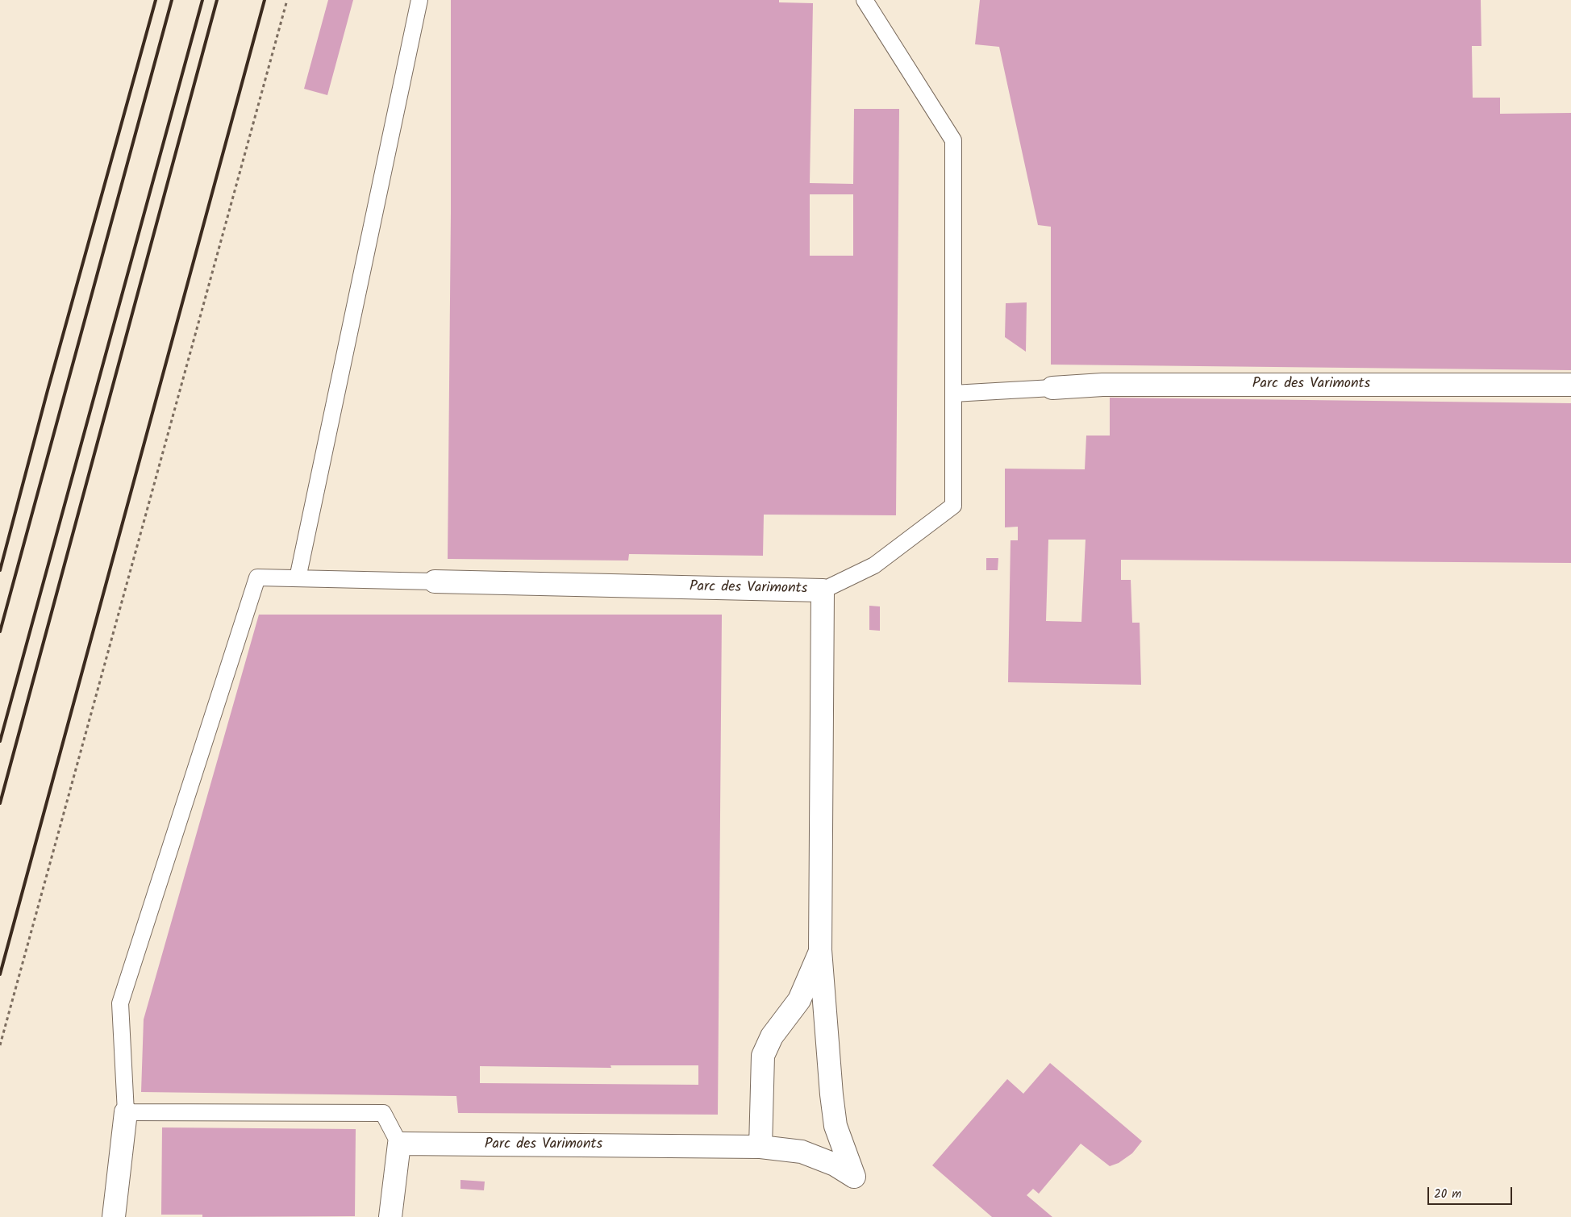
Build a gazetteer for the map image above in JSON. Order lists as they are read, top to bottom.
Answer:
{
  "streets": {
    "street": ["Parc des Varimonts"]
  },
  "scale_bar": "20 m"
}
